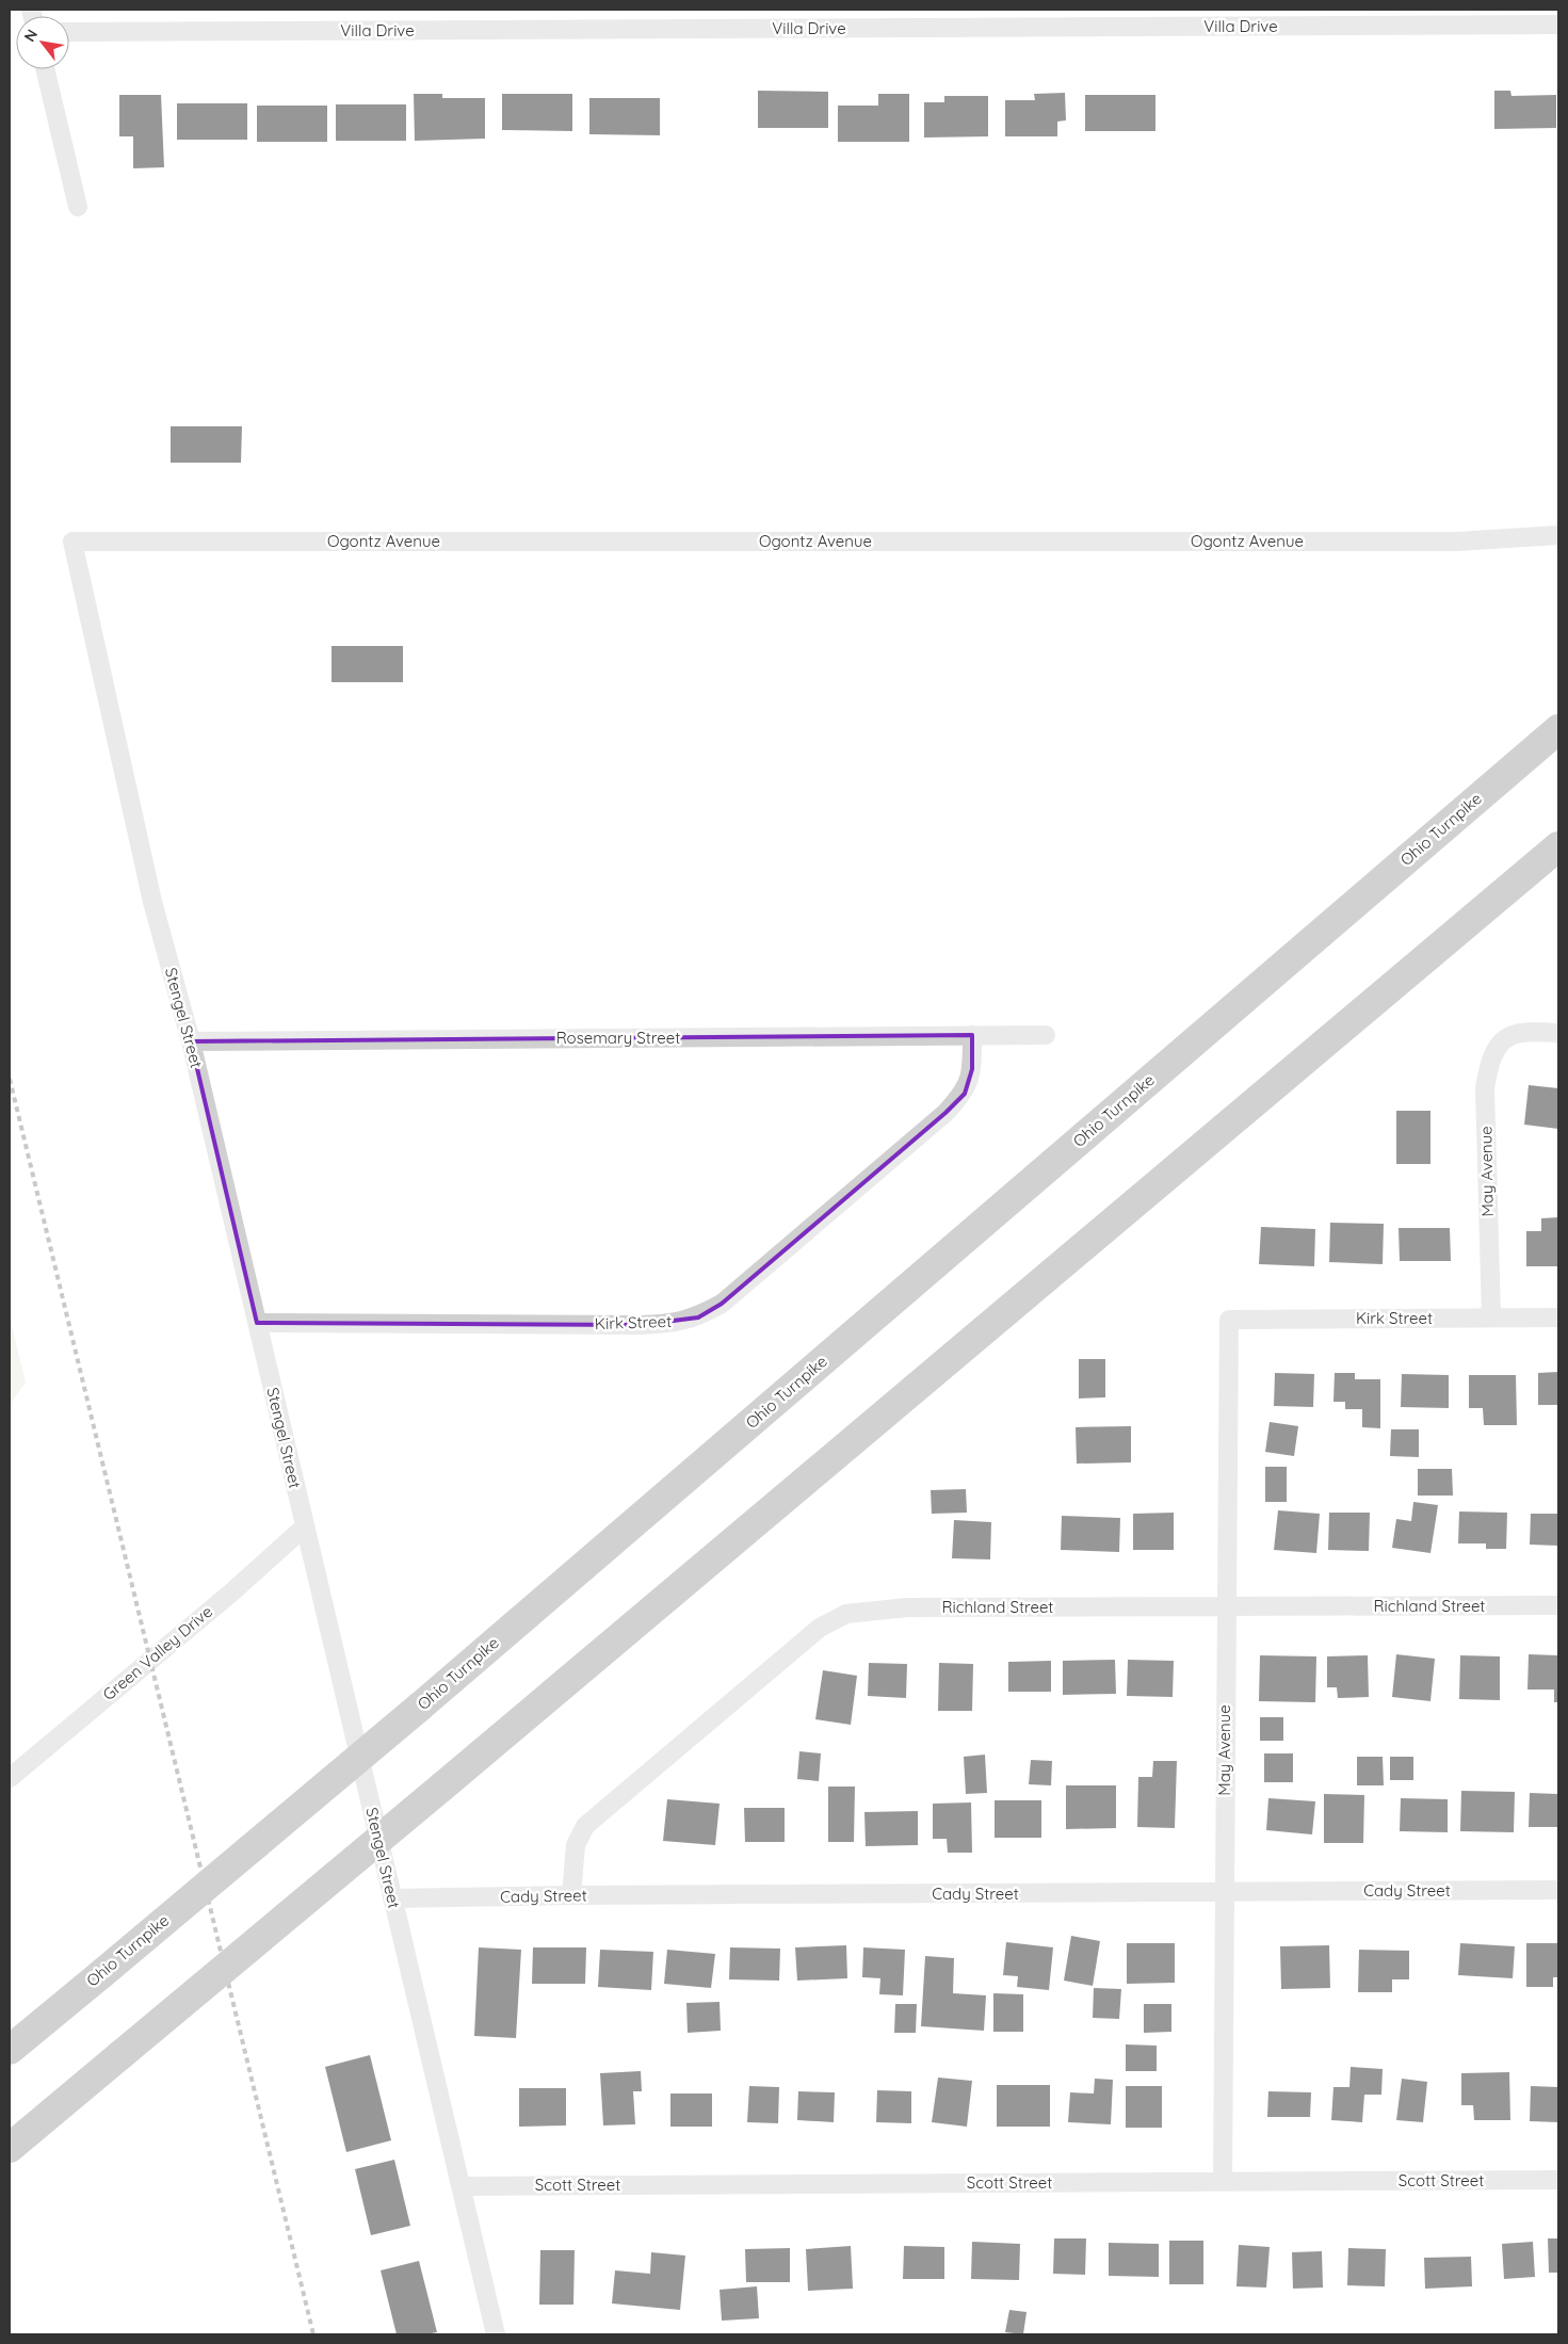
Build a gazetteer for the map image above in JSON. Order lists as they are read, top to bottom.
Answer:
{
  "streets": {
    "highway": ["Ohio Turnpike"],
    "street": [
      "Villa Drive",
      "Ogontz Avenue",
      "Stengel Street",
      "Rosemary Street",
      "May Avenue",
      "Kirk Street",
      "Richland Street",
      "Green Valley Drive",
      "Cady Street",
      "Scott Street"
    ]
  },
  "crossings": [
    ["Ogontz Avenue", "Stengel Street"],
    ["Stengel Street", "Rosemary Street"],
    ["Stengel Street", "Kirk Street"],
    ["Stengel Street", "Green Valley Drive"],
    ["Stengel Street", "Cady Street"],
    ["Stengel Street", "Scott Street"],
    ["Rosemary Street", "Kirk Street"],
    ["May Avenue", "Kirk Street"],
    ["May Avenue", "Richland Street"],
    ["May Avenue", "Cady Street"],
    ["May Avenue", "Scott Street"],
    ["Richland Street", "Cady Street"]
  ],
  "north": "top left"
}
